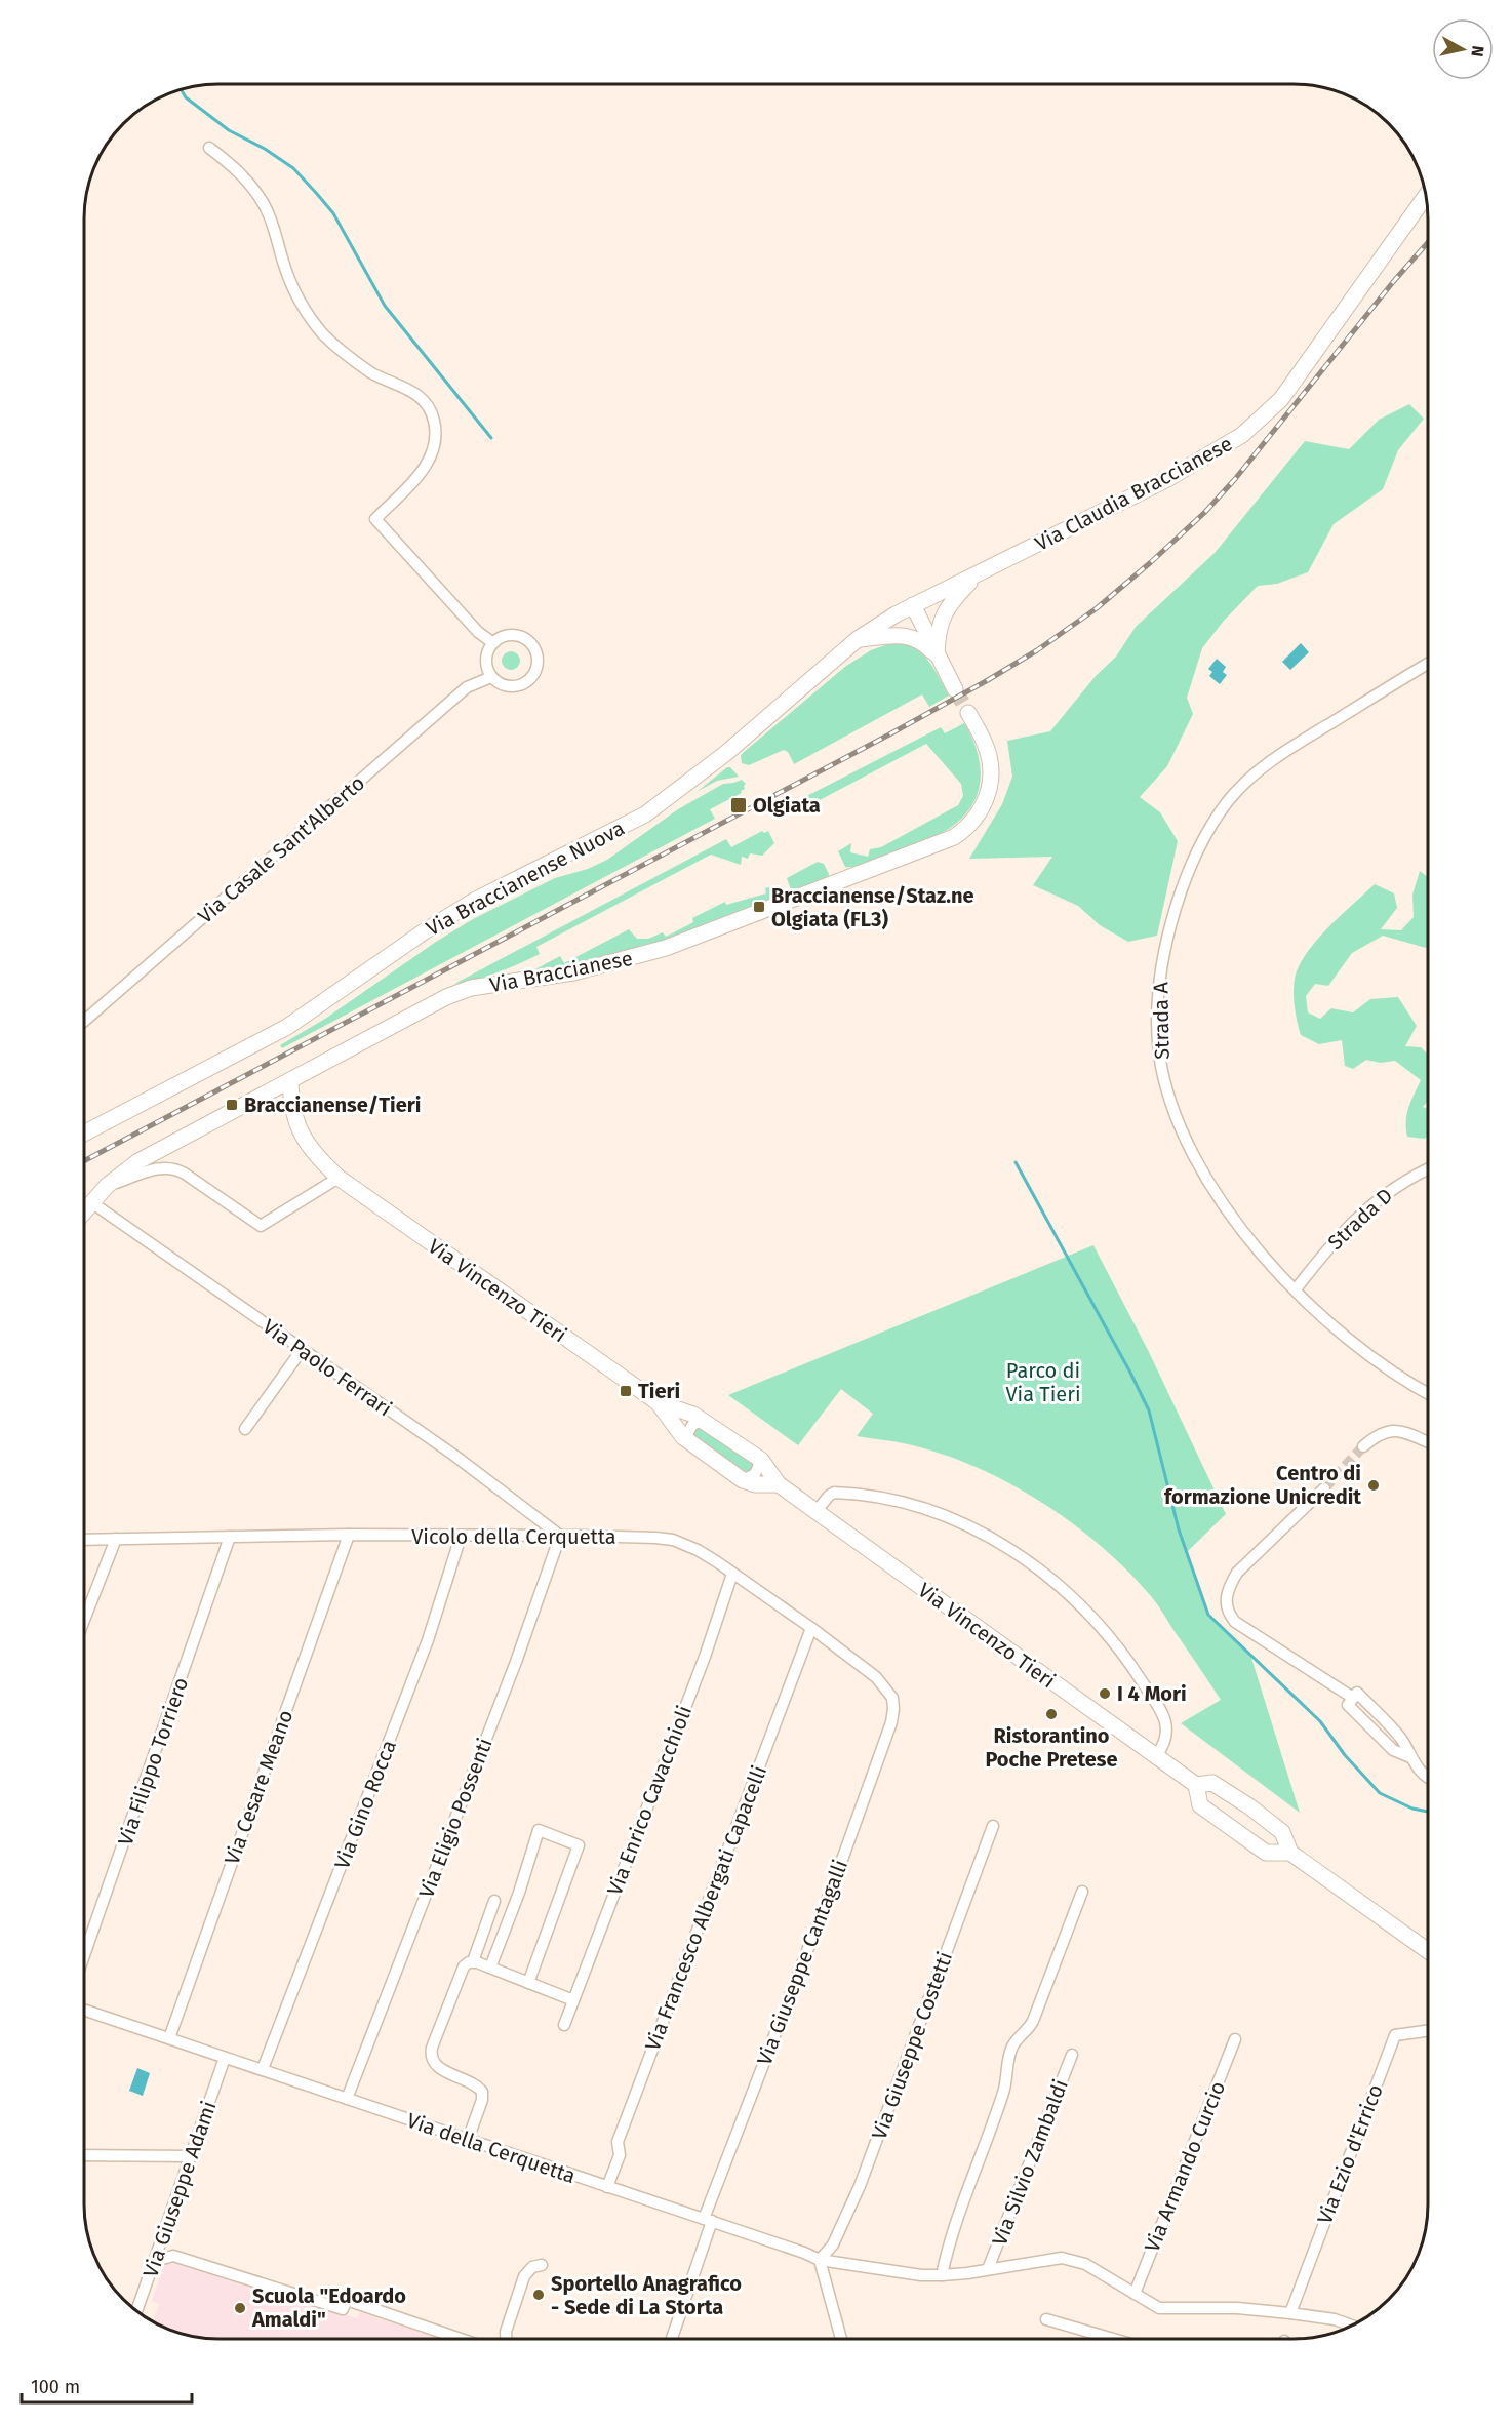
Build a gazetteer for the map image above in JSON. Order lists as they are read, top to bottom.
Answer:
{
  "streets": {
    "street": [
      "Via Claudia Braccianese",
      "Via Casale Sant'Alberto",
      "Via Braccianense Nuova",
      "Via Braccianese",
      "Strada A",
      "Strada D",
      "Via Vincenzo Tieri",
      "Via Paolo Ferrari",
      "Vicolo della Cerquetta",
      "Via Filippo Torriero",
      "Via Cesare Meano",
      "Via Enrico Cavacchioli",
      "Via Gino Rocca",
      "Via Eligio Possenti",
      "Via Francesco Albergati Capacelli",
      "Via Giuseppe Cantagalli",
      "Via Giuseppe Costetti",
      "Via della Cerquetta",
      "Via Ezio d'Errico",
      "Via Silvio Zambaldi",
      "Via Armando Curcio",
      "Via Giuseppe Adami"
    ]
  },
  "crossings": [
    ["Via Braccianese", "Via Vincenzo Tieri"],
    ["Via Braccianese", "Via Paolo Ferrari"],
    ["Strada A", "Strada D"],
    ["Via Paolo Ferrari", "Vicolo della Cerquetta"],
    ["Via Paolo Ferrari", "Via Eligio Possenti"],
    ["Vicolo della Cerquetta", "Via Filippo Torriero"],
    ["Vicolo della Cerquetta", "Via Cesare Meano"],
    ["Vicolo della Cerquetta", "Via Enrico Cavacchioli"],
    ["Vicolo della Cerquetta", "Via Gino Rocca"],
    ["Vicolo della Cerquetta", "Via Eligio Possenti"],
    ["Vicolo della Cerquetta", "Via Francesco Albergati Capacelli"],
    ["Vicolo della Cerquetta", "Via Giuseppe Cantagalli"],
    ["Via Cesare Meano", "Via della Cerquetta"],
    ["Via Gino Rocca", "Via della Cerquetta"],
    ["Via Eligio Possenti", "Via della Cerquetta"],
    ["Via Francesco Albergati Capacelli", "Via della Cerquetta"],
    ["Via Giuseppe Cantagalli", "Via della Cerquetta"],
    ["Via Giuseppe Costetti", "Via della Cerquetta"],
    ["Via della Cerquetta", "Via Ezio d'Errico"],
    ["Via della Cerquetta", "Via Silvio Zambaldi"],
    ["Via della Cerquetta", "Via Armando Curcio"],
    ["Via della Cerquetta", "Via Giuseppe Adami"]
  ],
  "parks": ["Parco di Via Tieri"],
  "places": {
    "transit": [
      "Olgiata",
      "Braccianense/Staz.ne Olgiata (FL3)",
      "Braccianense/Tieri",
      "Tieri"
    ],
    "other": [
      "Centro di formazione Unicredit",
      "I 4 Mori",
      "Ristorantino Poche Pretese",
      "Sportello Anagrafico - Sede di La Storta",
      "Scuola \"Edoardo Amaldi\""
    ]
  },
  "scale_bar": "100 m",
  "north": "right"
}
